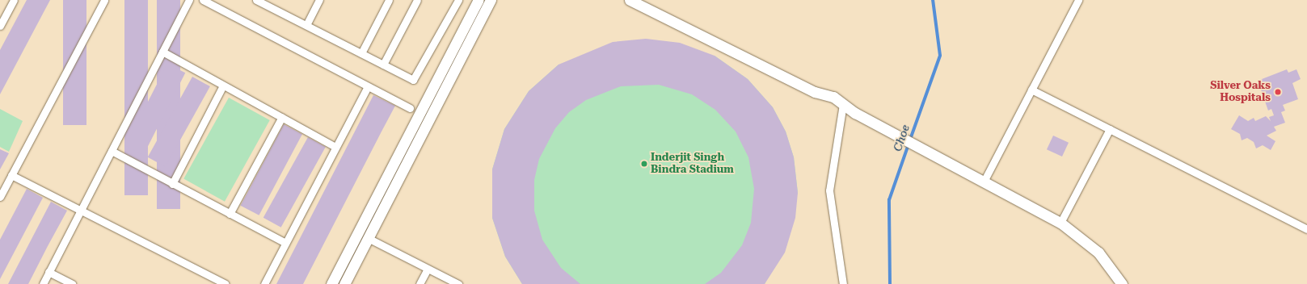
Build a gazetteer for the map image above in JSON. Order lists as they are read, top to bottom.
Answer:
{
  "water": ["Choe"],
  "places": ["Silver Oaks Hospitals", "Inderjit Singh Bindra Stadium"]
}
